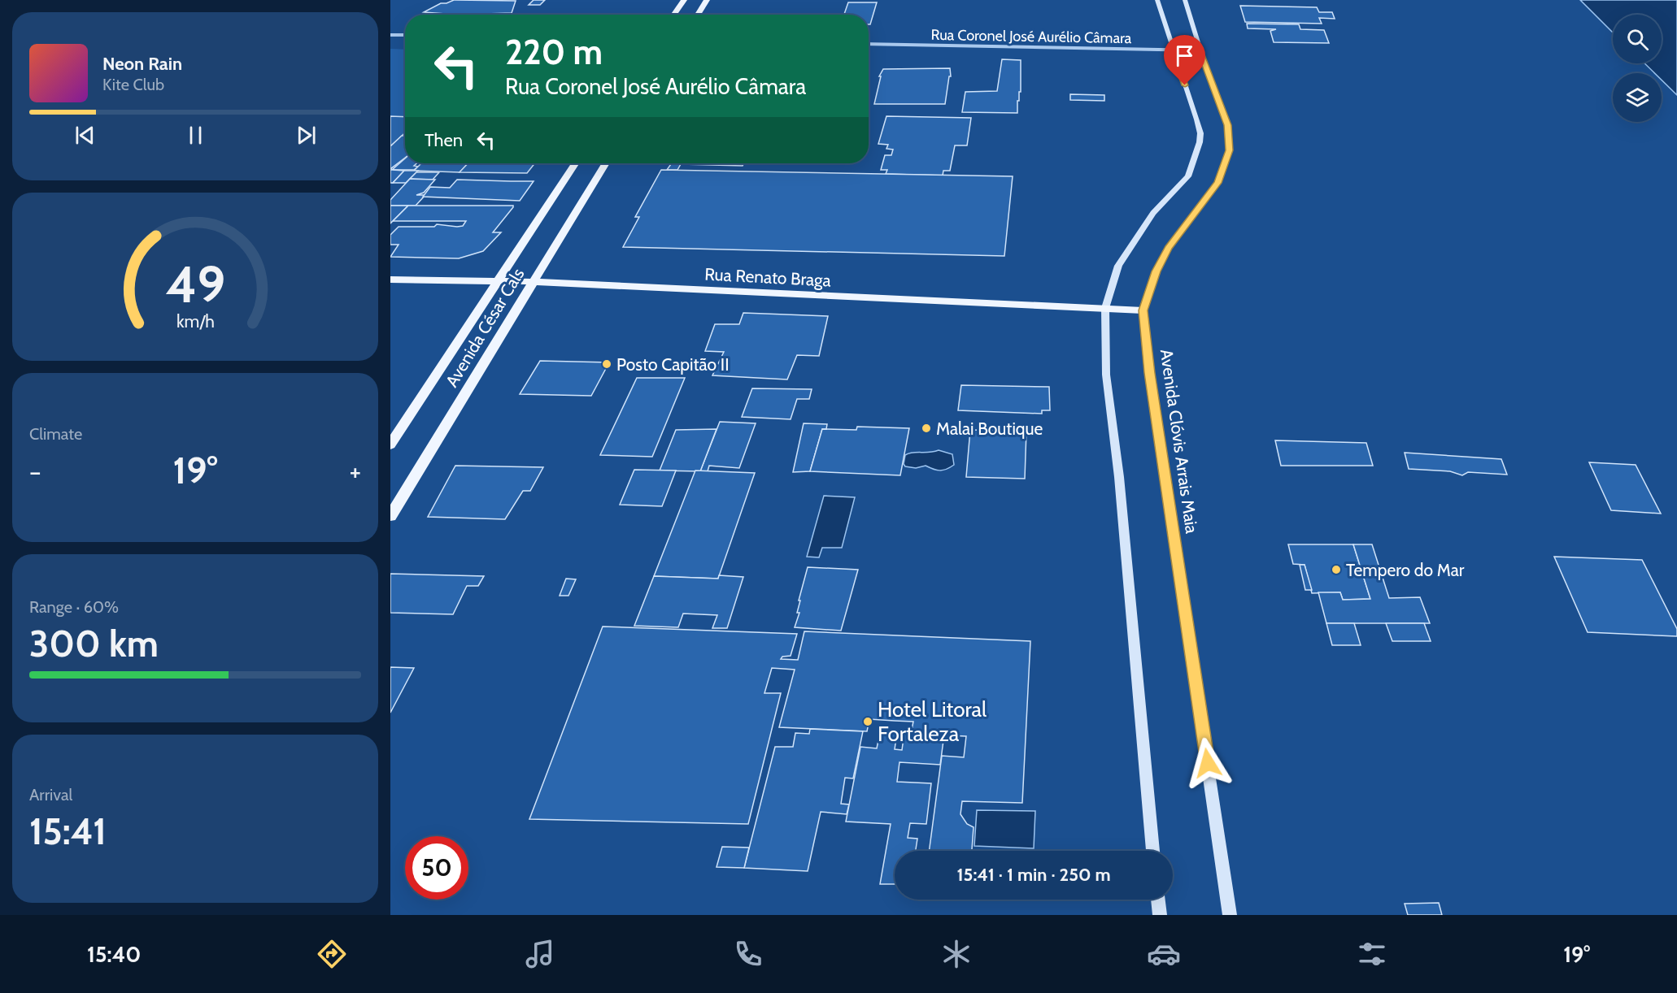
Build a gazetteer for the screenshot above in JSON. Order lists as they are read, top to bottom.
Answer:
{
  "streets": {
    "main road": ["Rua Renato Braga", "Avenida César Cals", "Avenida Clóvis Arrais Maia"],
    "street": ["Rua Coronel José Aurélio Câmara"]
  },
  "crossings": [
    ["Rua Coronel José Aurélio Câmara", "Avenida Clóvis Arrais Maia"],
    ["Rua Renato Braga", "Avenida César Cals"],
    ["Rua Renato Braga", "Avenida Clóvis Arrais Maia"]
  ],
  "places": [
    "Posto Capitão II",
    "Malai Boutique",
    "Tempero do Mar",
    "Hotel Litoral Fortaleza"
  ],
  "page": {
    "turn": ["220 m", "Rua Coronel José Aurélio Câmara"],
    "song": ["Neon Rain", "Kite Club"],
    "then": "Then",
    "tile": [
      "Climate",
      ["Range · 60%", "300 km"],
      ["Arrival", "15:41"]
    ],
    "heat": ["−", "19°", "+"],
    "limit": "50",
    "trip": "15:41 · 1 min · 250 m",
    "tabs": ["15:40", "19°"],
    "gauge": ["49", "km/h"]
  }
}
